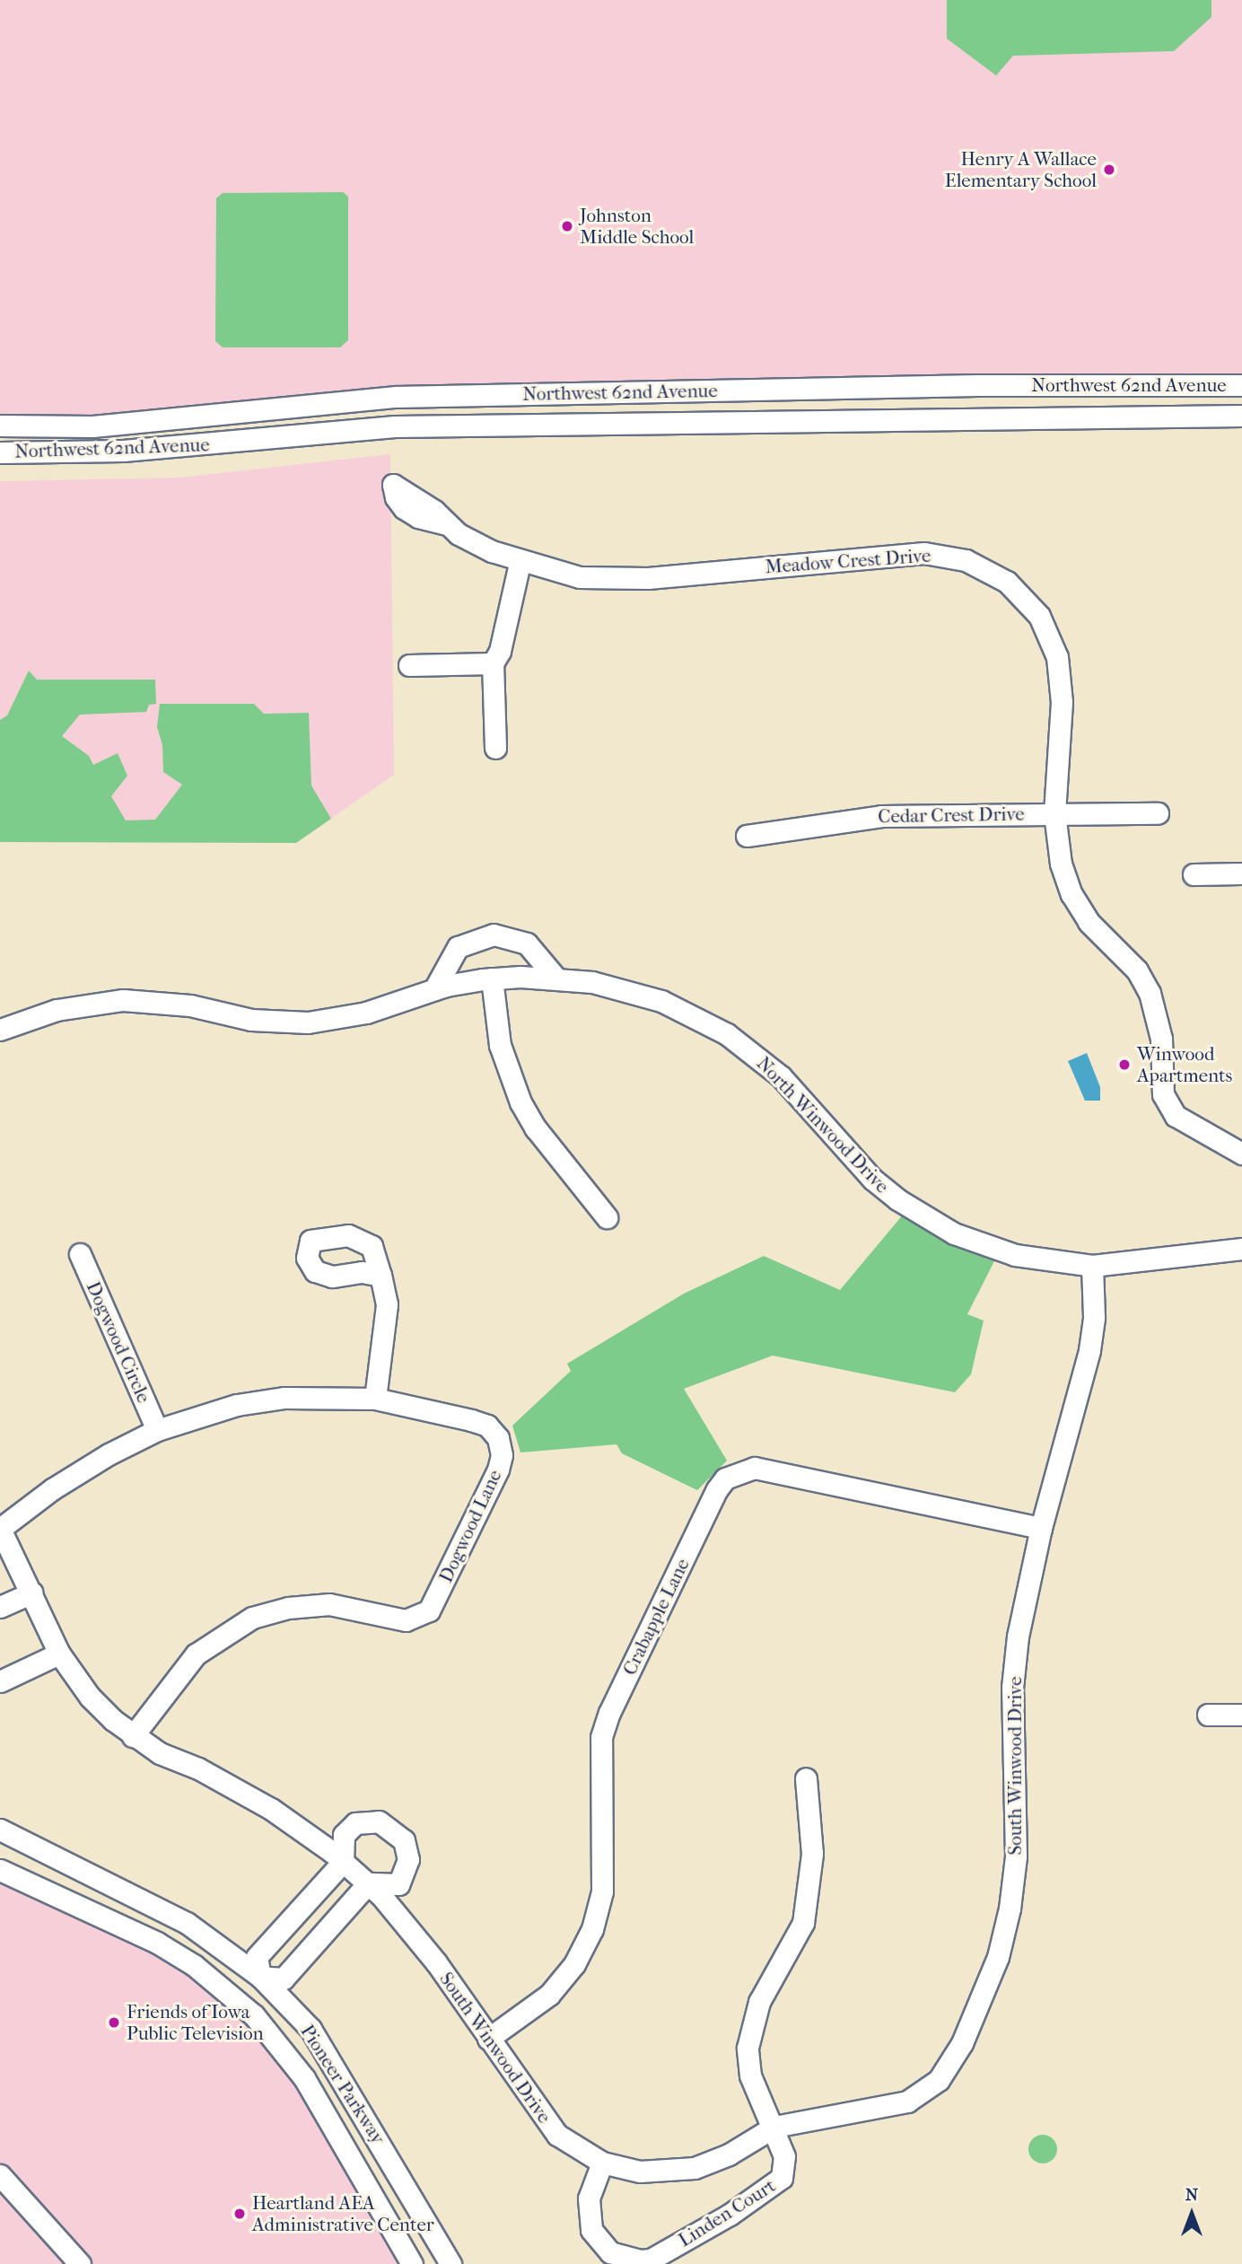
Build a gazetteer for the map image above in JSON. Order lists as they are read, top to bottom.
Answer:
{
  "streets": {
    "street": [
      "Northwest 62nd Avenue",
      "Meadow Crest Drive",
      "Cedar Crest Drive",
      "North Winwood Drive",
      "Dogwood Circle",
      "Dogwood Lane",
      "Crabapple Lane",
      "South Winwood Drive",
      "Pioneer Parkway",
      "Linden Court"
    ]
  },
  "crossings": [
    ["Meadow Crest Drive", "Cedar Crest Drive"],
    ["North Winwood Drive", "South Winwood Drive"],
    ["Dogwood Circle", "Dogwood Lane"],
    ["Crabapple Lane", "South Winwood Drive"],
    ["South Winwood Drive", "Linden Court"]
  ],
  "places": [
    "Henry A Wallace Elementary School",
    "Johnston Middle School",
    "Winwood Apartments",
    "Friends of Iowa Public Television",
    "Heartland AEA Administrative Center"
  ],
  "north": "top"
}
